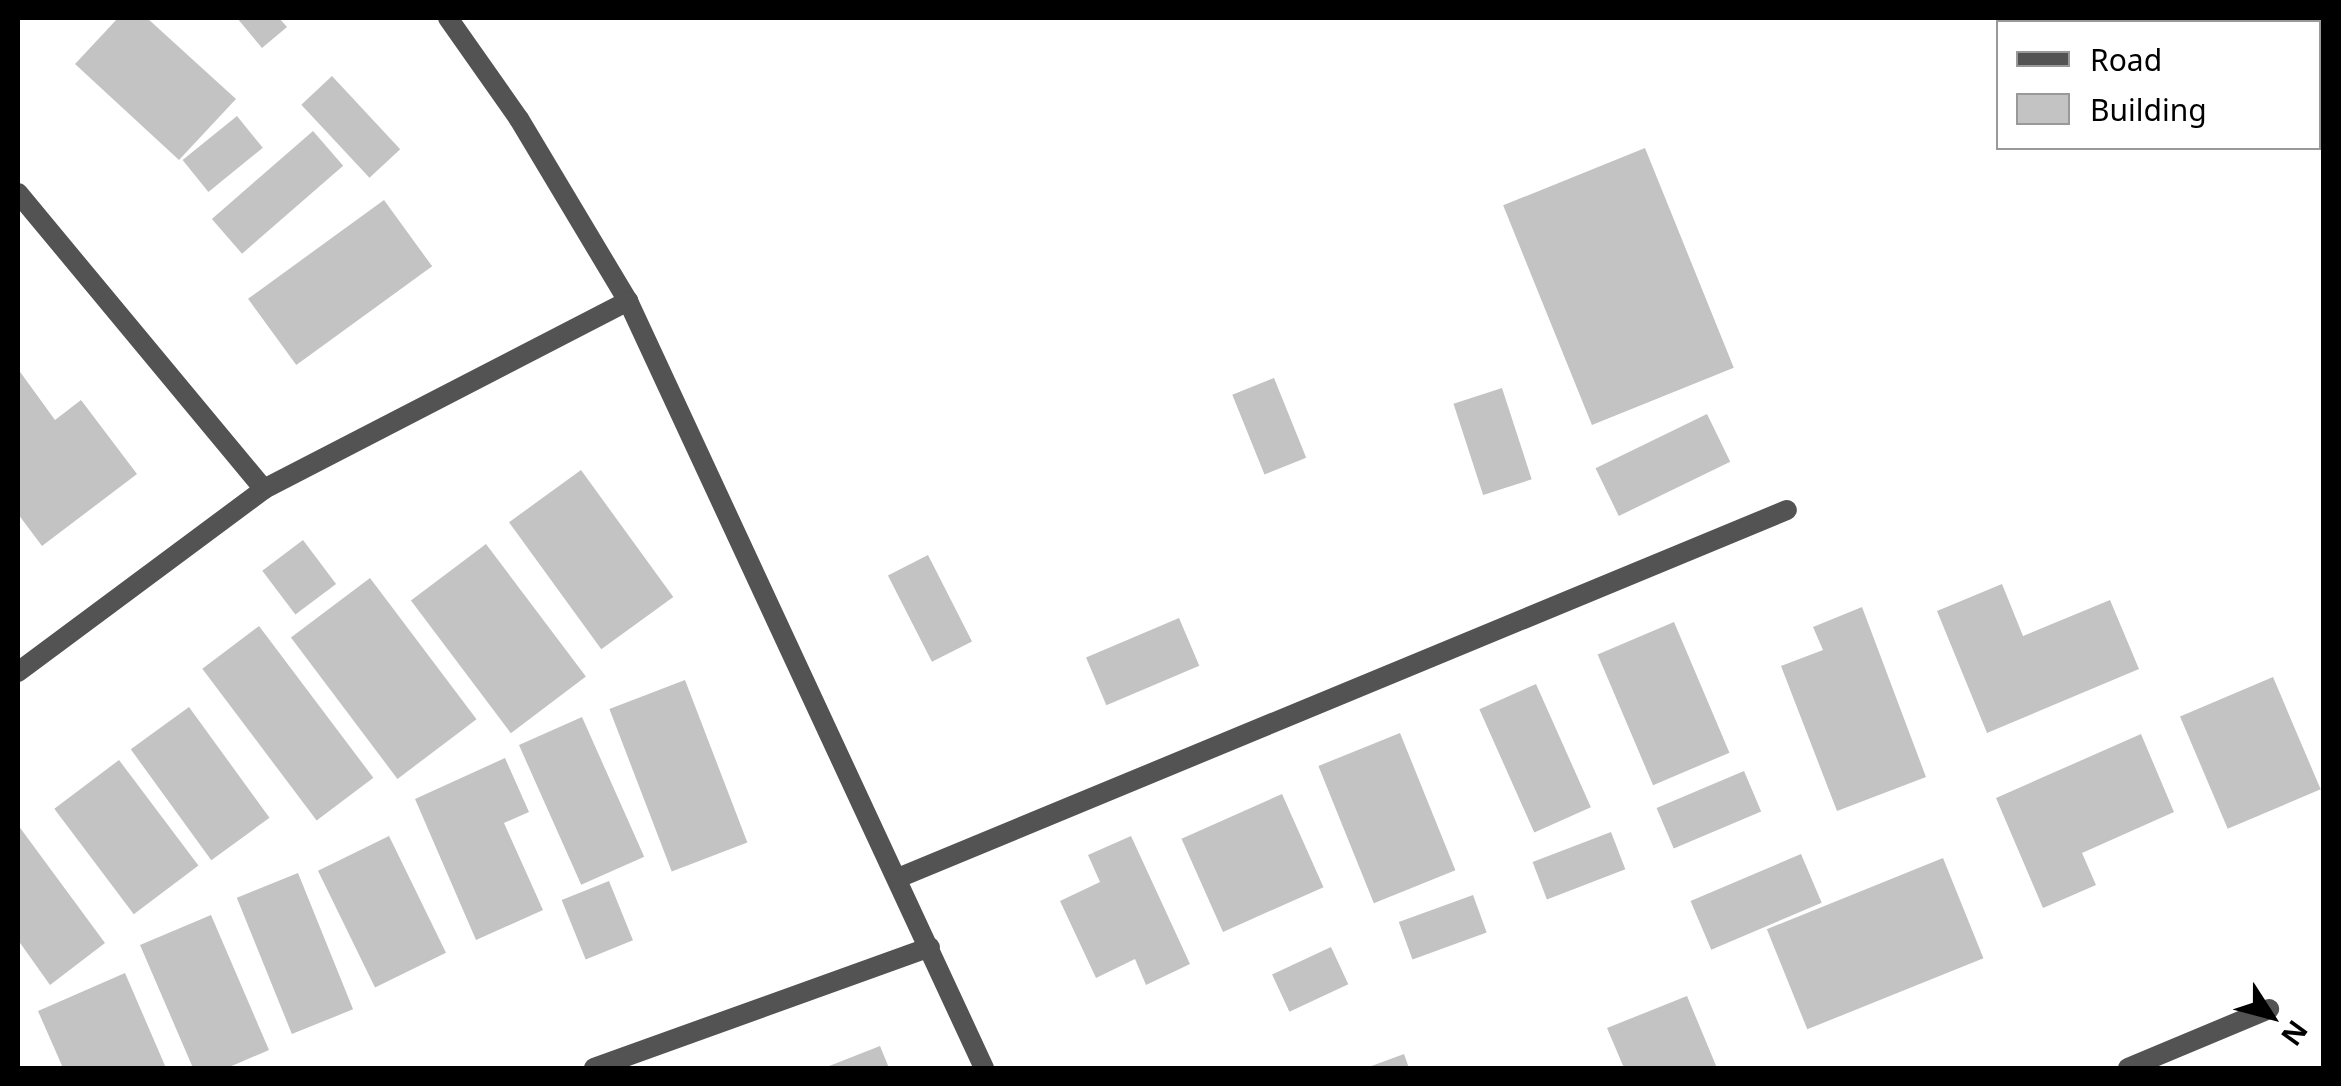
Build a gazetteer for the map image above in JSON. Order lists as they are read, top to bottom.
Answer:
{
  "legend": ["Road", "Building"],
  "north": "bottom right"
}
